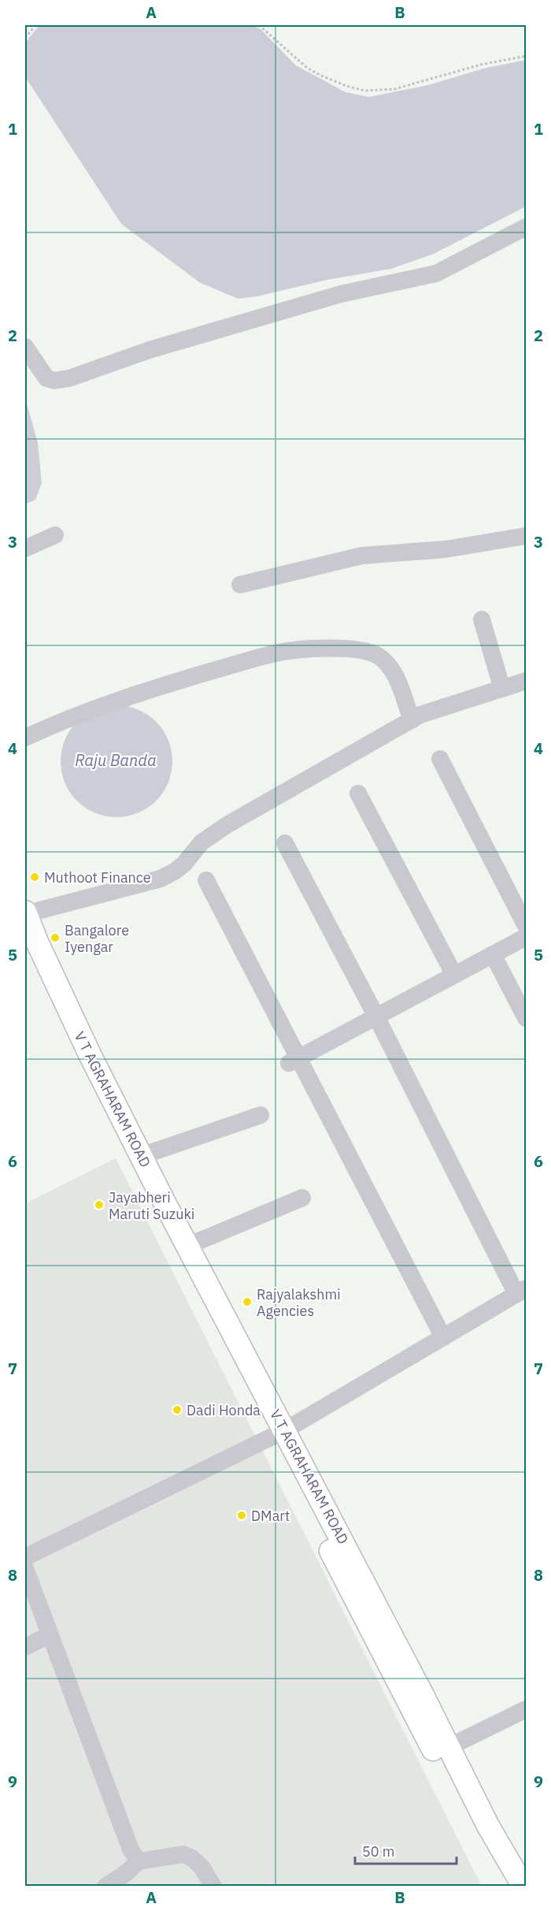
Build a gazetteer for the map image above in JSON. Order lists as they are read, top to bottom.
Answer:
{
  "streets": {
    "main road": ["V T AGRAHARAM ROAD"]
  },
  "water": ["Raju Banda"],
  "places": [
    "Muthoot Finance",
    "Bangalore Iyengar",
    "Jayabheri Maruti Suzuki",
    "Rajyalakshmi Agencies",
    "Dadi Honda",
    "DMart"
  ],
  "scale_bar": "50 m",
  "grid": {
    "columns": ["A", "B"],
    "rows": [
      "1",
      "2",
      "3",
      "4",
      "5",
      "6",
      "7",
      "8",
      "9"
    ]
  }
}
